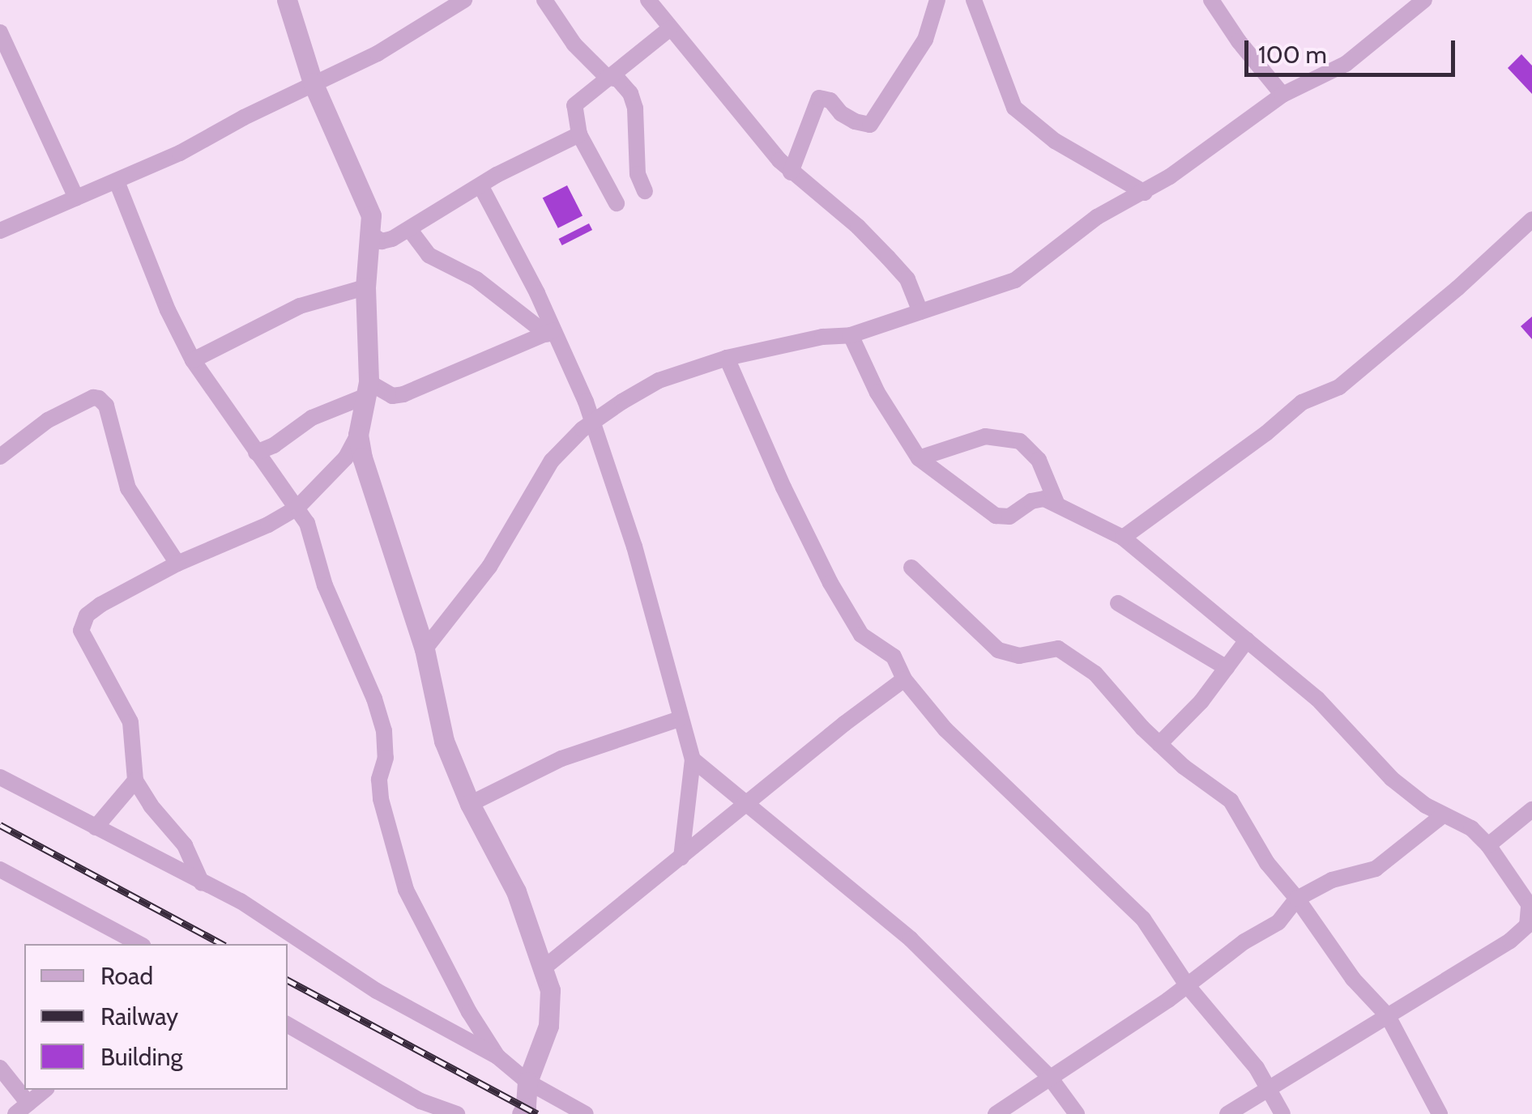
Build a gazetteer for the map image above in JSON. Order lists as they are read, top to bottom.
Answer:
{
  "legend": ["Road", "Railway", "Building"],
  "scale_bar": "100 m"
}
